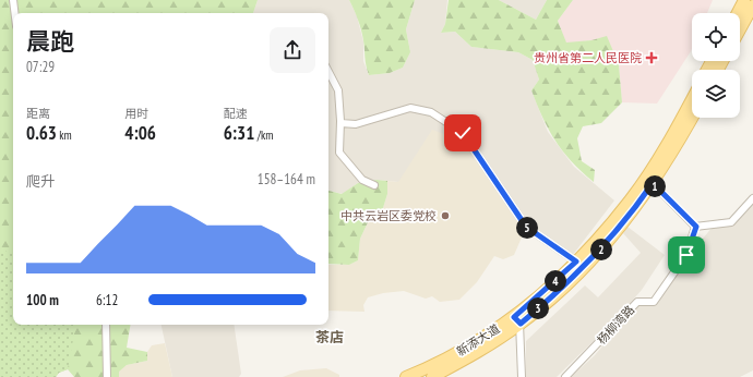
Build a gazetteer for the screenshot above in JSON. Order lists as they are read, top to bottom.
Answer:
{
  "streets": {
    "main road": ["新添大道"],
    "street": ["杨柳湾路"]
  },
  "districts": ["茶店"],
  "places": {
    "health": ["贵州省第二人民医院"],
    "other": ["中共云岩区委党校"]
  },
  "page": {
    "heading": ["晨跑", "07:29"],
    "stats": [
      ["距离", "0.63 km"],
      ["用时", "4:06"],
      ["配速", "6:31 /km"]
    ],
    "chart": ["爬升", "158–164 m"],
    "pins": [
      "1",
      "5",
      "2",
      "4",
      "3"
    ],
    "list": [
      {
        "name": "100 m",
        "note": "6:12"
      }
    ]
  }
}
